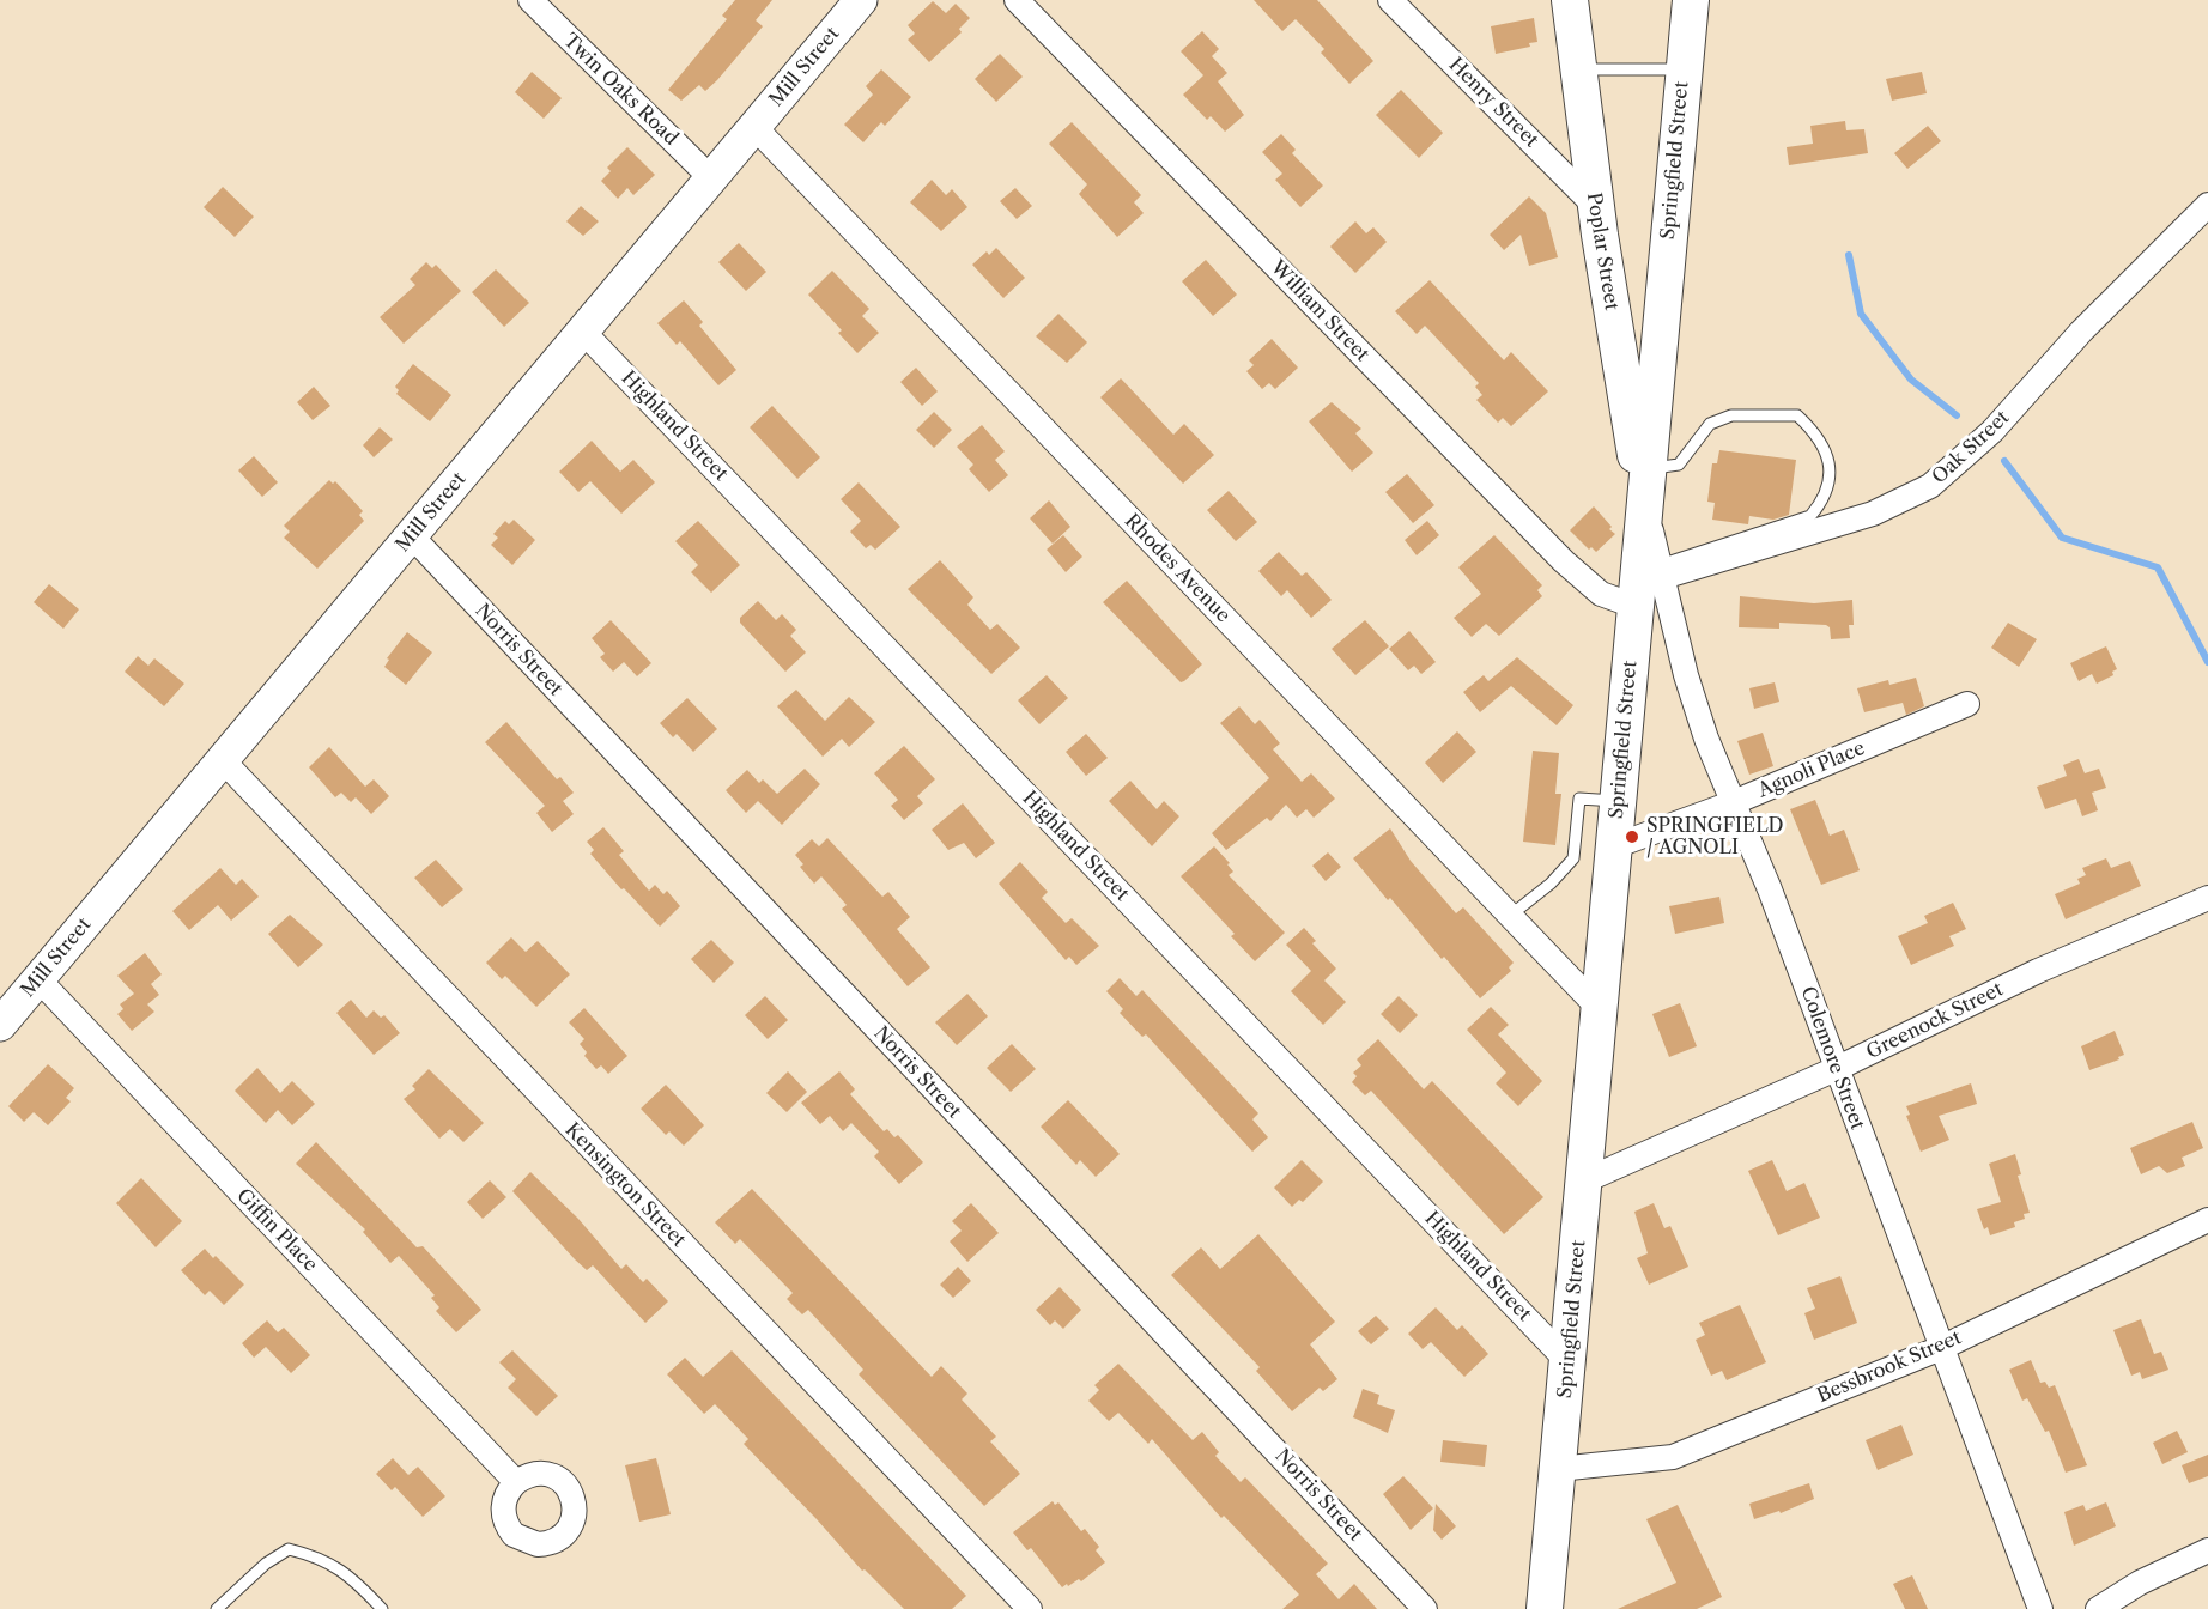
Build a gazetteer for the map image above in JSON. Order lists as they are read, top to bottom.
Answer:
{
  "streets": {
    "main road": ["Springfield Street", "Poplar Street"],
    "street": [
      "Mill Street",
      "Twin Oaks Road",
      "Henry Street",
      "William Street",
      "Highland Street",
      "Oak Street",
      "Rhodes Avenue",
      "Norris Street",
      "Agnoli Place",
      "Greenock Street",
      "Colemore Street",
      "Kensington Street",
      "Giffin Place",
      "Bessbrook Street"
    ]
  },
  "crossings": [
    ["Mill Street", "Twin Oaks Road"],
    ["Mill Street", "Highland Street"],
    ["Mill Street", "Rhodes Avenue"],
    ["Mill Street", "Norris Street"],
    ["Mill Street", "Kensington Street"],
    ["Mill Street", "Giffin Place"],
    ["Henry Street", "Poplar Street"],
    ["Springfield Street", "Poplar Street"],
    ["Springfield Street", "William Street"],
    ["Springfield Street", "Highland Street"],
    ["Springfield Street", "Rhodes Avenue"],
    ["Springfield Street", "Agnoli Place"],
    ["Springfield Street", "Greenock Street"],
    ["Springfield Street", "Colemore Street"],
    ["Springfield Street", "Bessbrook Street"],
    ["Poplar Street", "Colemore Street"],
    ["Oak Street", "Colemore Street"],
    ["Agnoli Place", "Colemore Street"],
    ["Greenock Street", "Colemore Street"],
    ["Colemore Street", "Bessbrook Street"]
  ],
  "places": ["SPRINGFIELD / AGNOLI"]
}
